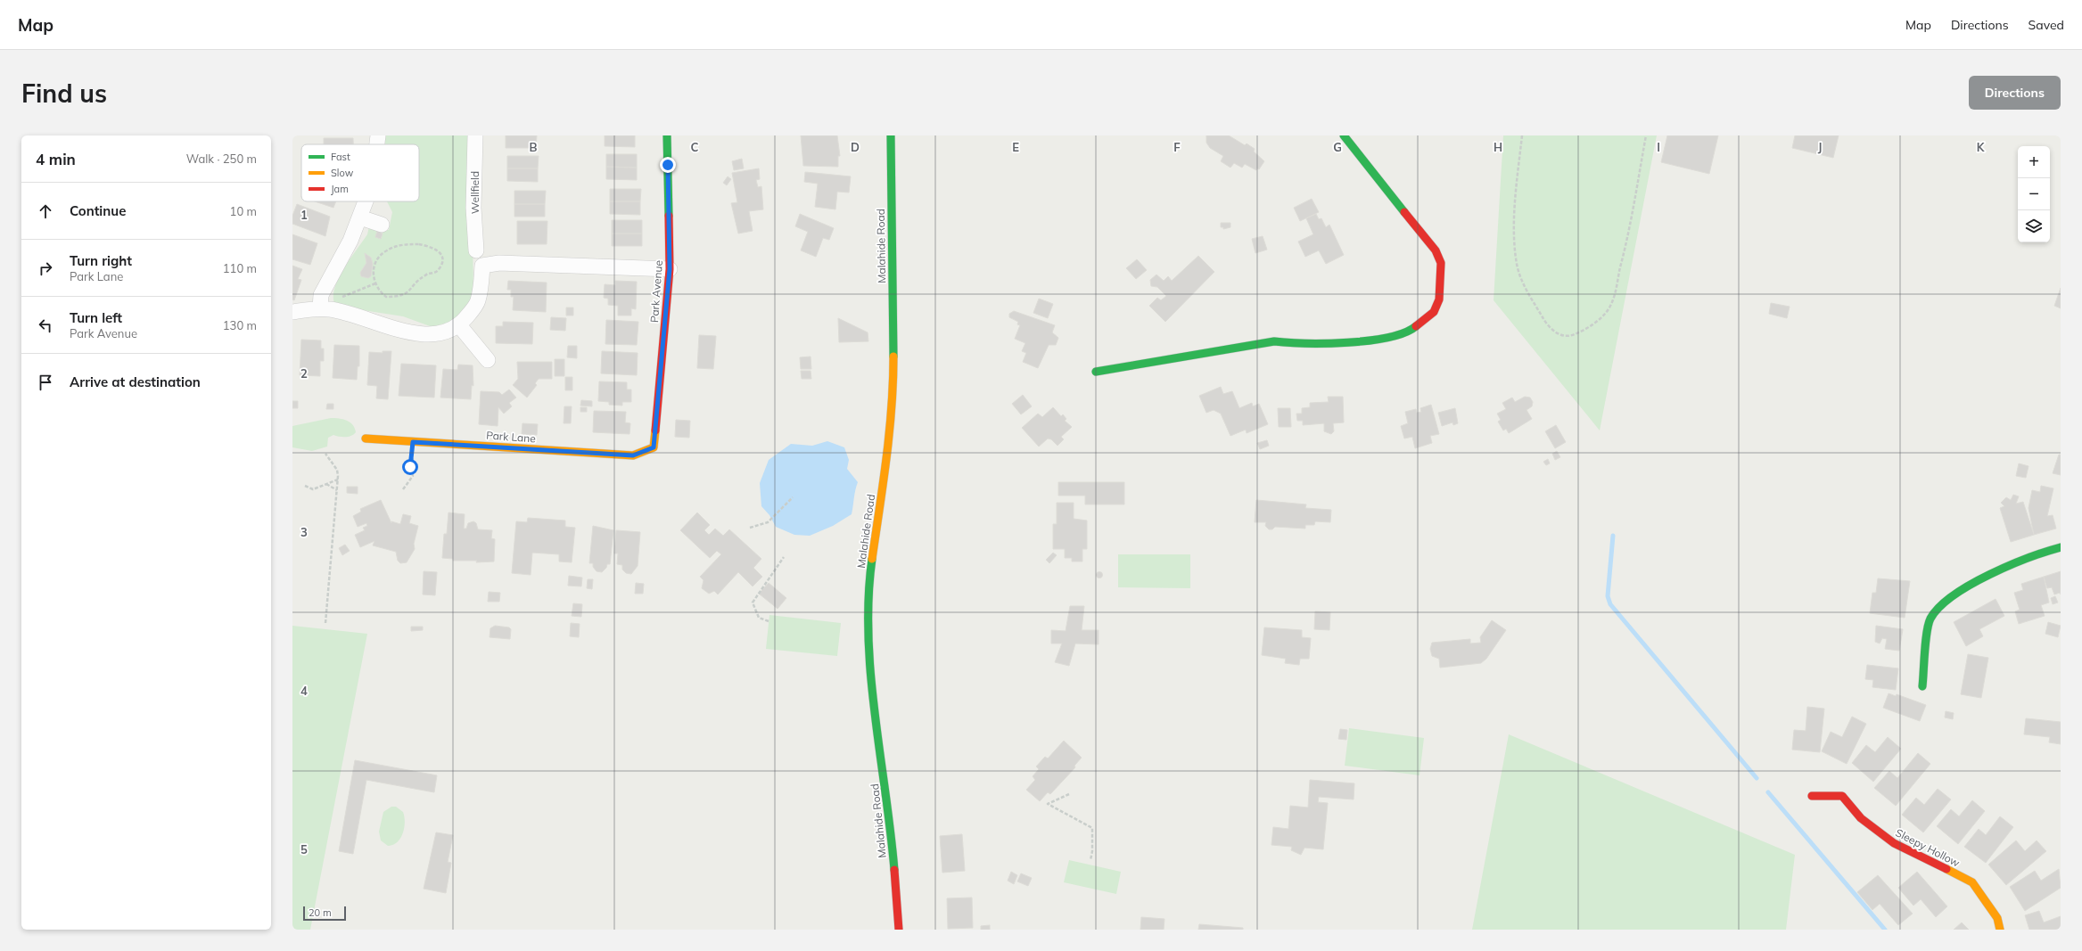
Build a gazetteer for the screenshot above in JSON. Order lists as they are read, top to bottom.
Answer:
{
  "streets": {
    "street": [
      "Wellfield",
      "Malahide Road",
      "Park Avenue",
      "Park Lane",
      "Sleepy Hollow"
    ]
  },
  "crossings": [
    ["Park Avenue", "Park Lane"]
  ],
  "legend": ["Fast", "Slow", "Jam"],
  "scale_bar": "20 m",
  "page": {
    "header": "Map",
    "nav": ["Map", "Directions", "Saved"],
    "buttons": "Directions",
    "title": "Find us",
    "heading": ["4 min", "Walk · 250 m"],
    "map_buttons": ["+", "−"],
    "list": [
      ["Continue", "10 m"],
      ["Turn right", "Park Lane", "110 m"],
      ["Turn left", "Park Avenue", "130 m"],
      "Arrive at destination"
    ],
    "scale": "20 m"
  },
  "grid": {
    "columns": [
      "B",
      "C",
      "D",
      "E",
      "F",
      "G",
      "H",
      "I",
      "J",
      "K"
    ],
    "rows": [
      "1",
      "2",
      "3",
      "4",
      "5"
    ]
  }
}
